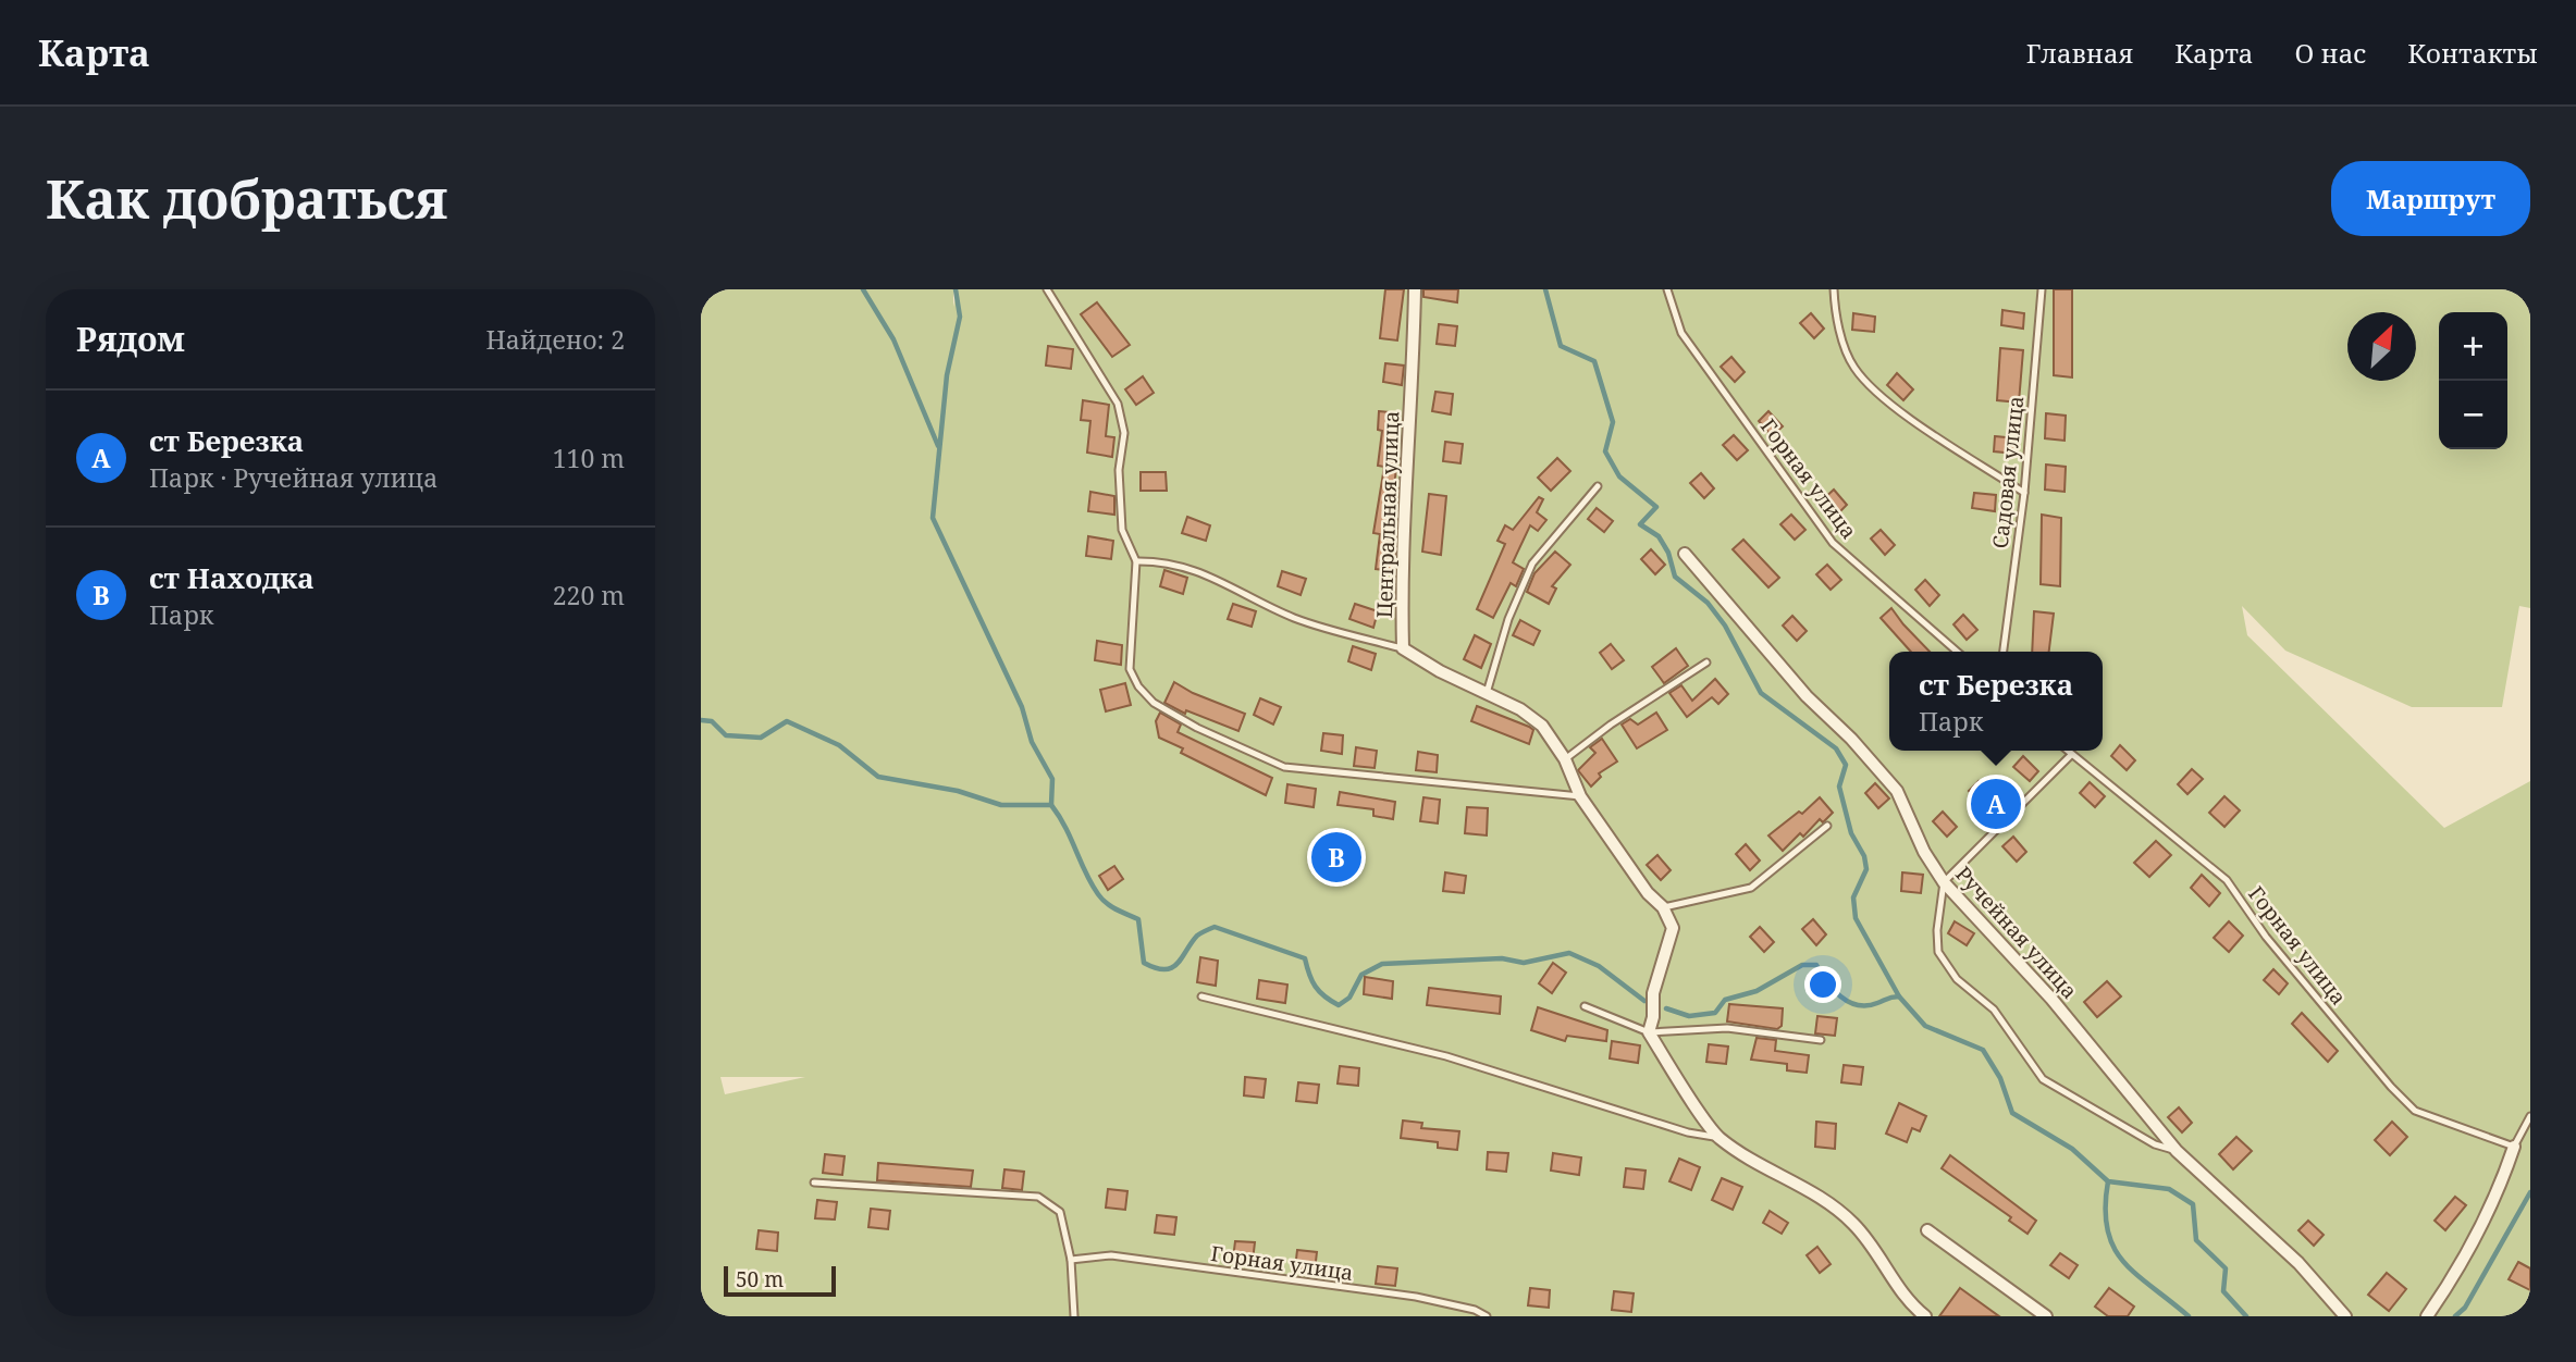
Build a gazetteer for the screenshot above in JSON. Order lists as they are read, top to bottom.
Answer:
{
  "streets": {
    "street": ["Центральная улица", "Ручейная улица"],
    "lane": ["Садовая улица", "Горная улица"]
  },
  "scale_bar": "50 m",
  "north": "top right",
  "page": {
    "header": "Карта",
    "nav": [
      "Главная",
      "Карта",
      "О нас",
      "Контакты"
    ],
    "buttons": "Маршрут",
    "title": "Как добраться",
    "heading": ["Рядом", "Найдено: 2"],
    "map_buttons": ["+", "−"],
    "list": [
      {
        "mark": "A",
        "name": "ст Березка",
        "note": "Парк · Ручейная улица",
        "value": "110 m"
      },
      {
        "mark": "B",
        "name": "ст Находка",
        "note": "Парк",
        "value": "220 m"
      }
    ],
    "popup": ["ст Березка", "Парк"],
    "pins": ["A", "B"],
    "scale": "50 m"
  }
}
